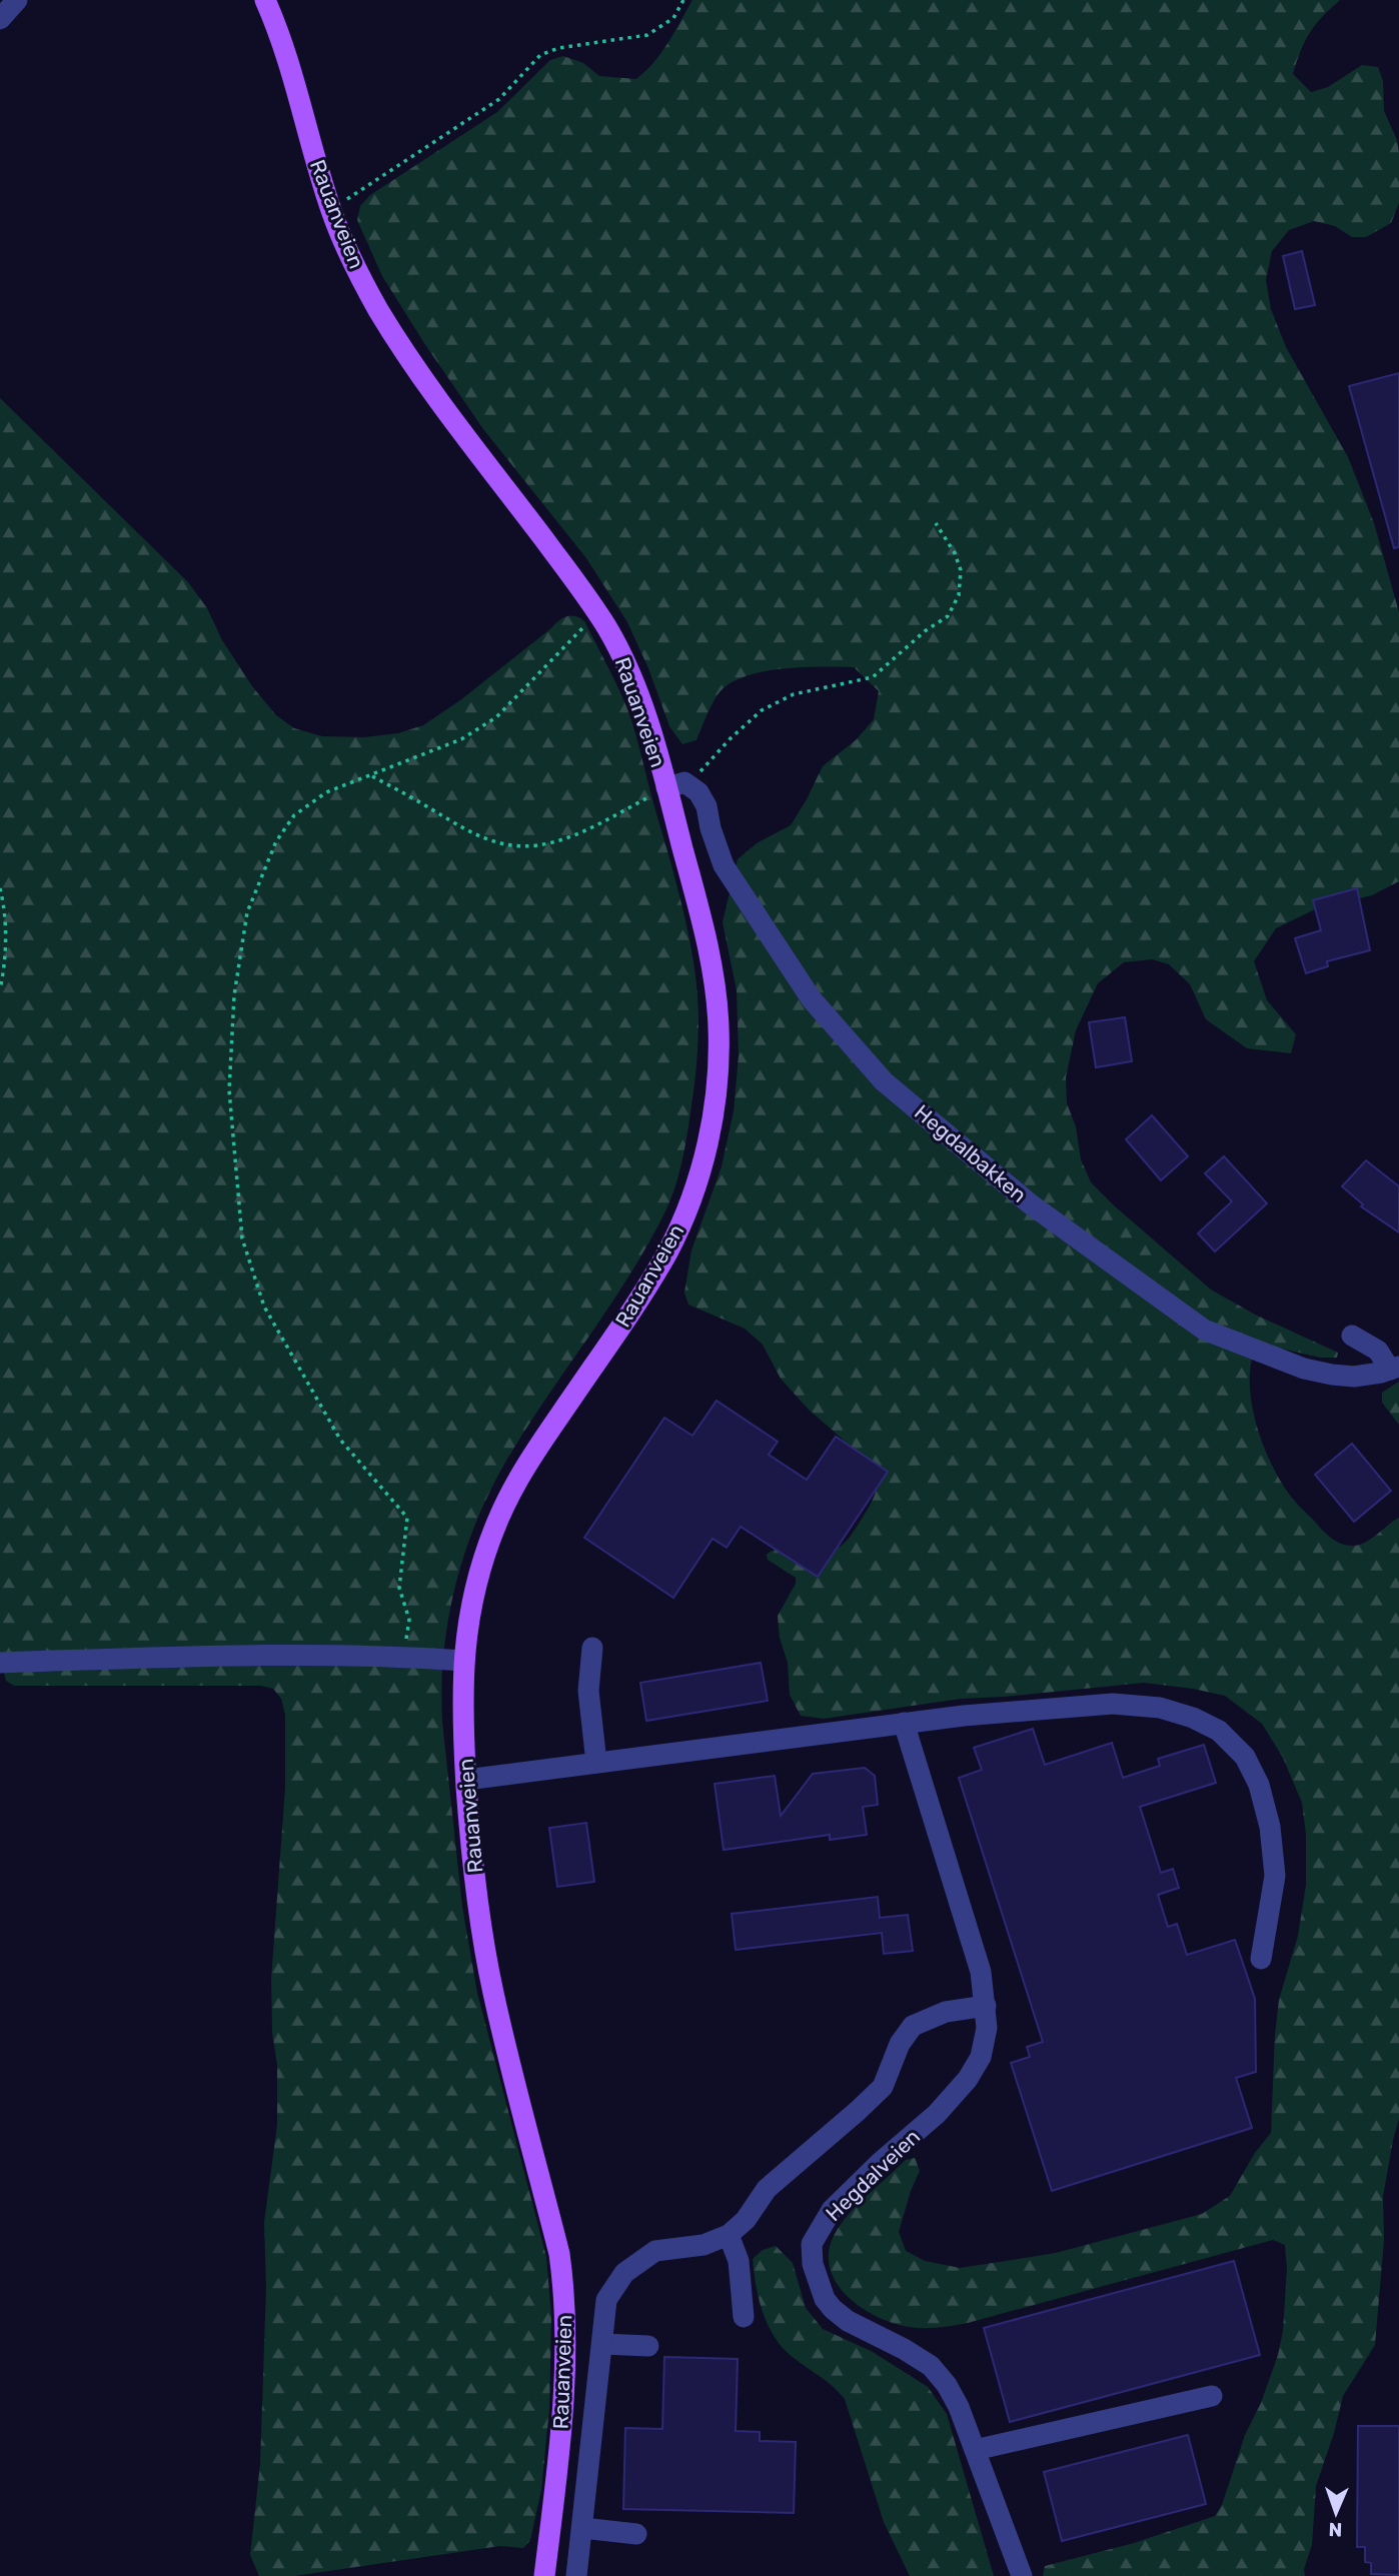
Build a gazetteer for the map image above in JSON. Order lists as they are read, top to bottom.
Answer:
{
  "streets": {
    "main road": ["Rauanveien"],
    "street": ["Hegdalbakken", "Hegdalveien"]
  },
  "crossings": [
    ["Rauanveien", "Hegdalbakken"]
  ],
  "north": "bottom"
}
